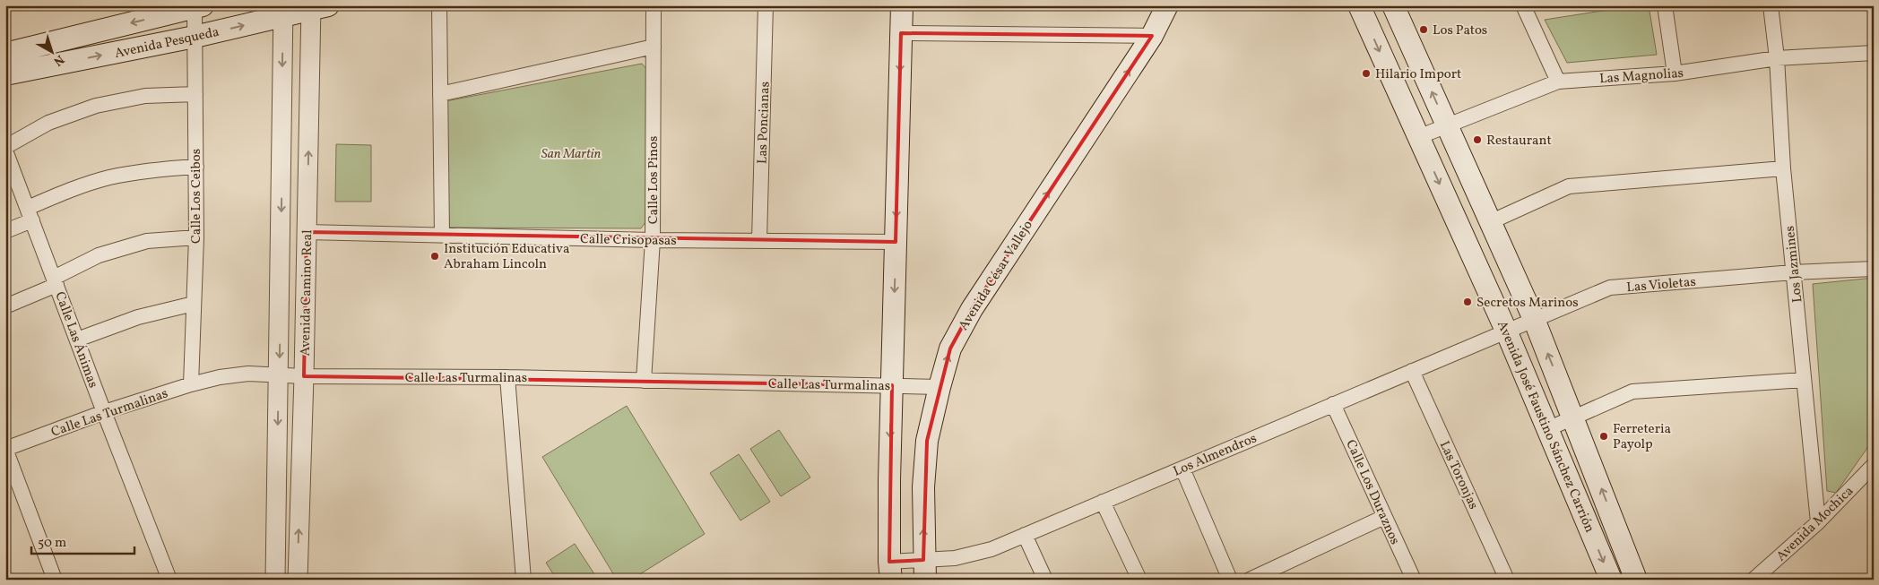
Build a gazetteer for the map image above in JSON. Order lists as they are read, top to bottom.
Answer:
{
  "streets": {
    "main road": ["Avenida Pesqueda", "Avenida César Vallejo", "Avenida José Faustino Sánchez Carrión"],
    "street": [
      "Las Magnolias",
      "Las Poncianas",
      "Calle Los Pinos",
      "Calle Los Ceibos",
      "Calle Crisopasas",
      "Los Jazmines",
      "Las Violetas",
      "Avenida Camino Real",
      "Calle Las Ánimas",
      "Calle Las Turmalinas",
      "Los Almendros",
      "Las Toronjas",
      "Calle Los Duraznos",
      "Avenida Mochica"
    ]
  },
  "crossings": [
    ["Avenida Pesqueda", "Calle Los Ceibos"],
    ["Avenida Pesqueda", "Avenida Camino Real"],
    ["Las Magnolias", "Los Jazmines"],
    ["Las Magnolias", "Avenida José Faustino Sánchez Carrión"],
    ["Las Poncianas", "Calle Crisopasas"],
    ["Calle Los Pinos", "Calle Crisopasas"],
    ["Calle Los Pinos", "Calle Las Turmalinas"],
    ["Calle Los Ceibos", "Calle Las Turmalinas"],
    ["Calle Crisopasas", "Avenida Camino Real"],
    ["Los Jazmines", "Las Violetas"],
    ["Los Jazmines", "Avenida Mochica"],
    ["Avenida César Vallejo", "Calle Las Turmalinas"],
    ["Avenida César Vallejo", "Los Almendros"],
    ["Las Violetas", "Avenida José Faustino Sánchez Carrión"],
    ["Las Violetas", "Los Almendros"],
    ["Avenida Camino Real", "Calle Las Turmalinas"],
    ["Calle Las Ánimas", "Calle Las Turmalinas"],
    ["Avenida José Faustino Sánchez Carrión", "Los Almendros"],
    ["Los Almendros", "Las Toronjas"],
    ["Los Almendros", "Calle Los Duraznos"]
  ],
  "parks": ["San Martin"],
  "places": [
    "Los Patos",
    "Hilario Import",
    "Restaurant",
    "Institución Educativa Abraham Lincoln",
    "Secretos Marinos",
    "Ferreteria Payolp"
  ],
  "scale_bar": "50 m",
  "north": "bottom right"
}
